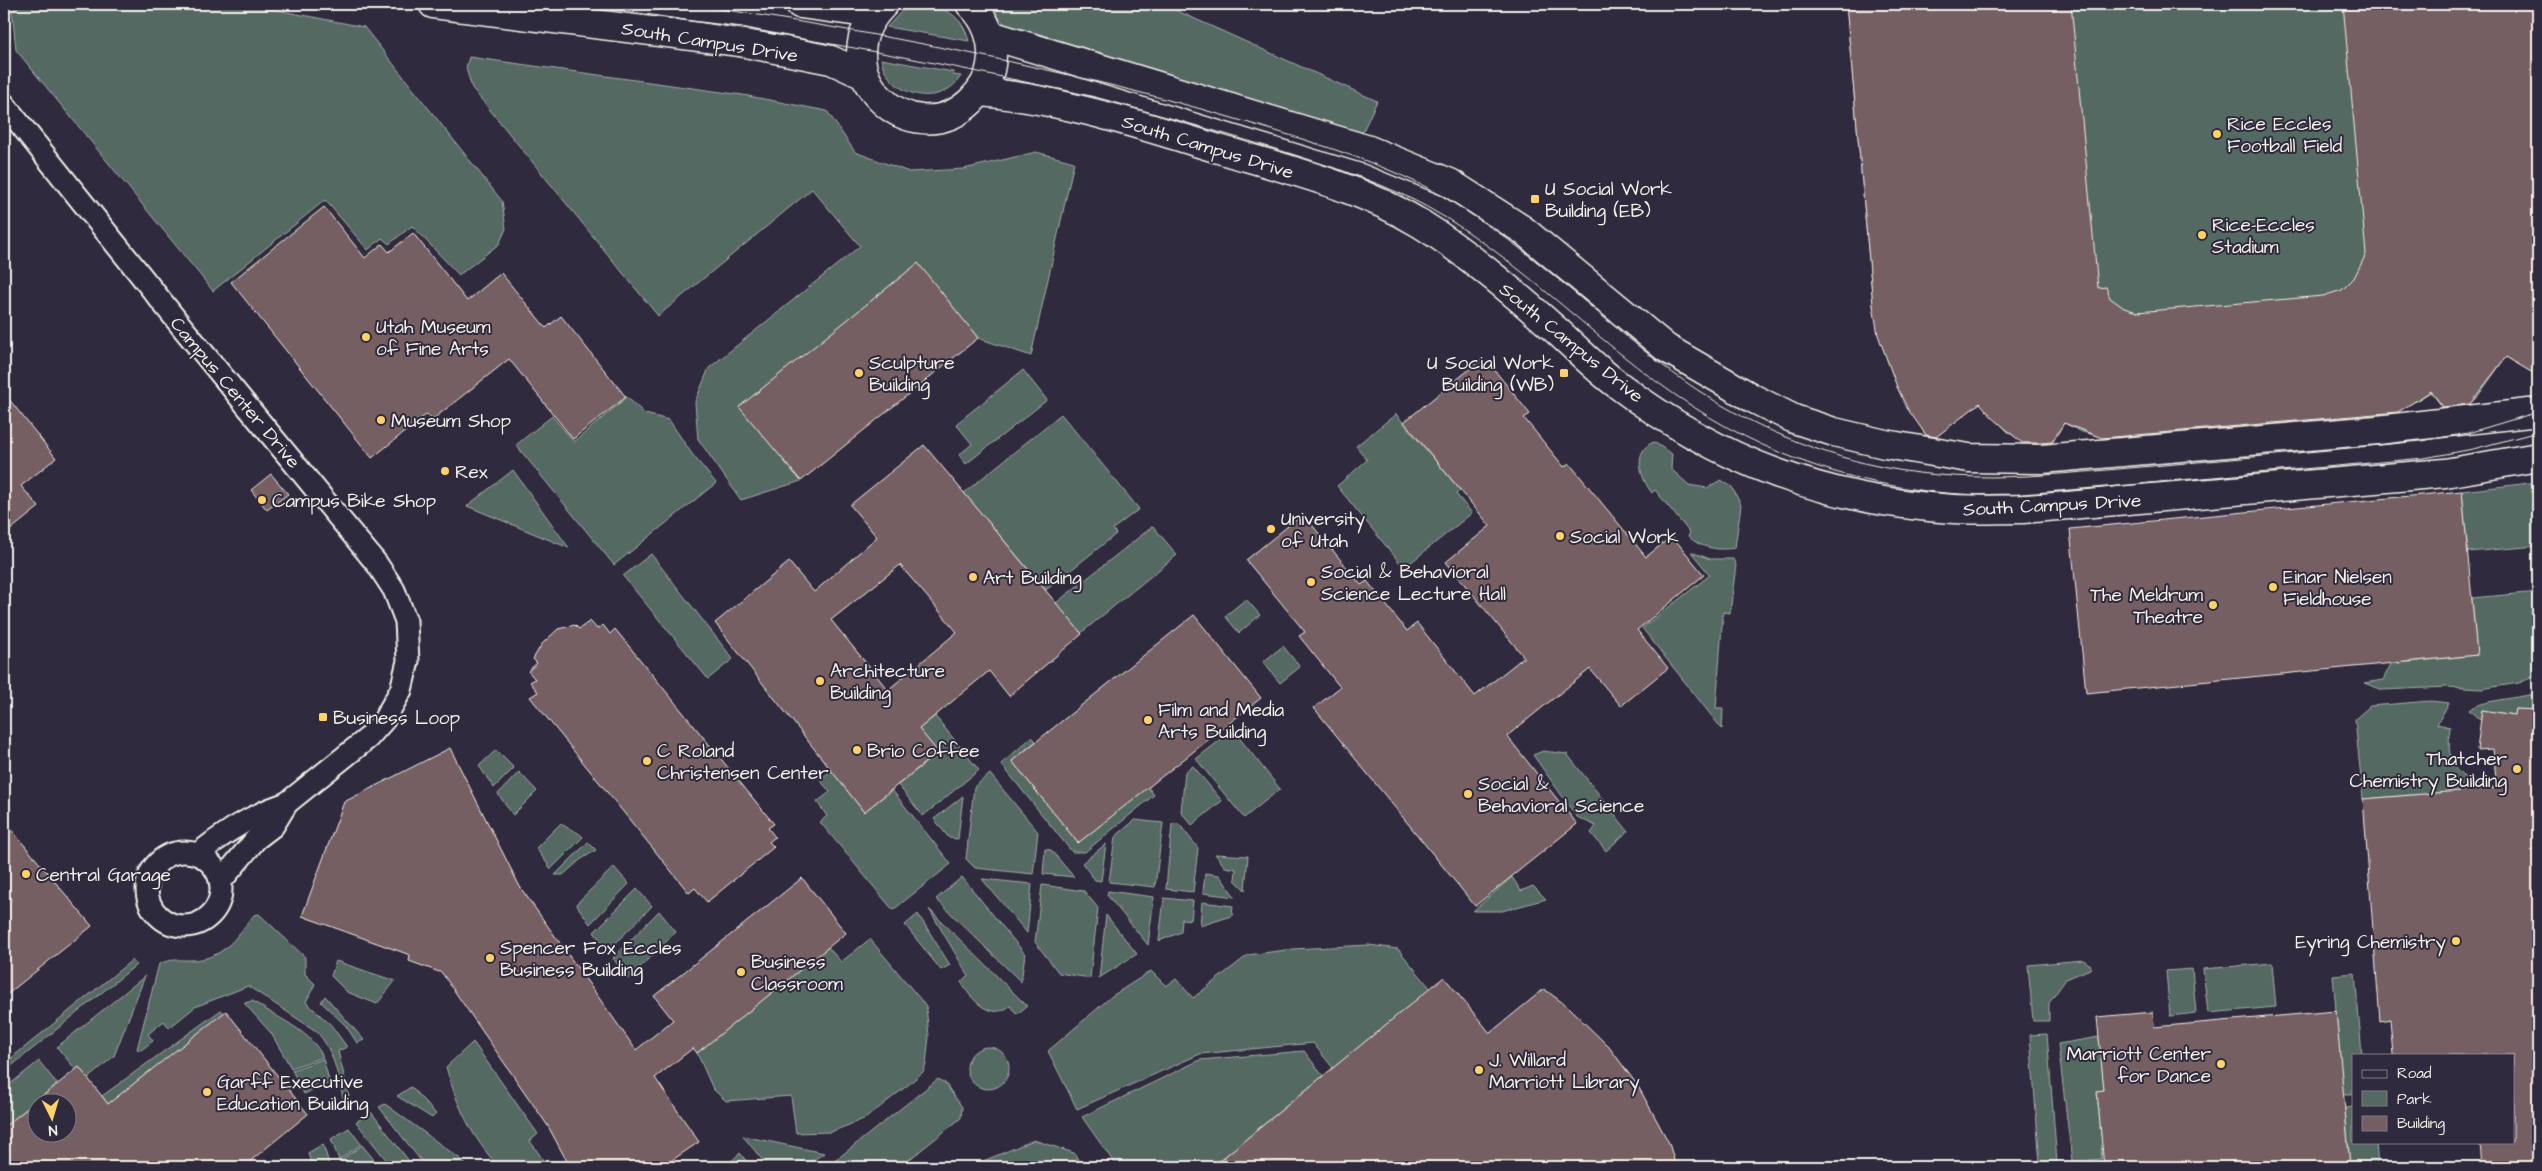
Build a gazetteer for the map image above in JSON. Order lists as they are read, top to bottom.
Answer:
{
  "streets": {
    "street": ["South Campus Drive", "Campus Center Drive"]
  },
  "places": {
    "other": [
      "Rice Eccles Football Field",
      "Rice-Eccles Stadium",
      "Utah Museum of Fine Arts",
      "Sculpture Building",
      "Museum Shop",
      "Rex",
      "Campus Bike Shop",
      "University of Utah",
      "Social Work",
      "Art Building",
      "Social & Behavioral Science Lecture Hall",
      "Einar Nielsen Fieldhouse",
      "The Meldrum Theatre",
      "Architecture Building",
      "Film and Media Arts Building",
      "Brio Coffee",
      "C Roland Christensen Center",
      "Thatcher Chemistry Building",
      "Social & Behavioral Science",
      "Central Garage",
      "Eyring Chemistry",
      "Spencer Fox Eccles Business Building",
      "Business Classroom",
      "Marriott Center for Dance",
      "J. Willard Marriott Library",
      "Garff Executive Education Building"
    ],
    "transit": ["U Social Work Building (EB)", "U Social Work Building (WB)", "Business Loop"]
  },
  "legend": ["Road", "Park", "Building"],
  "north": "bottom"
}
